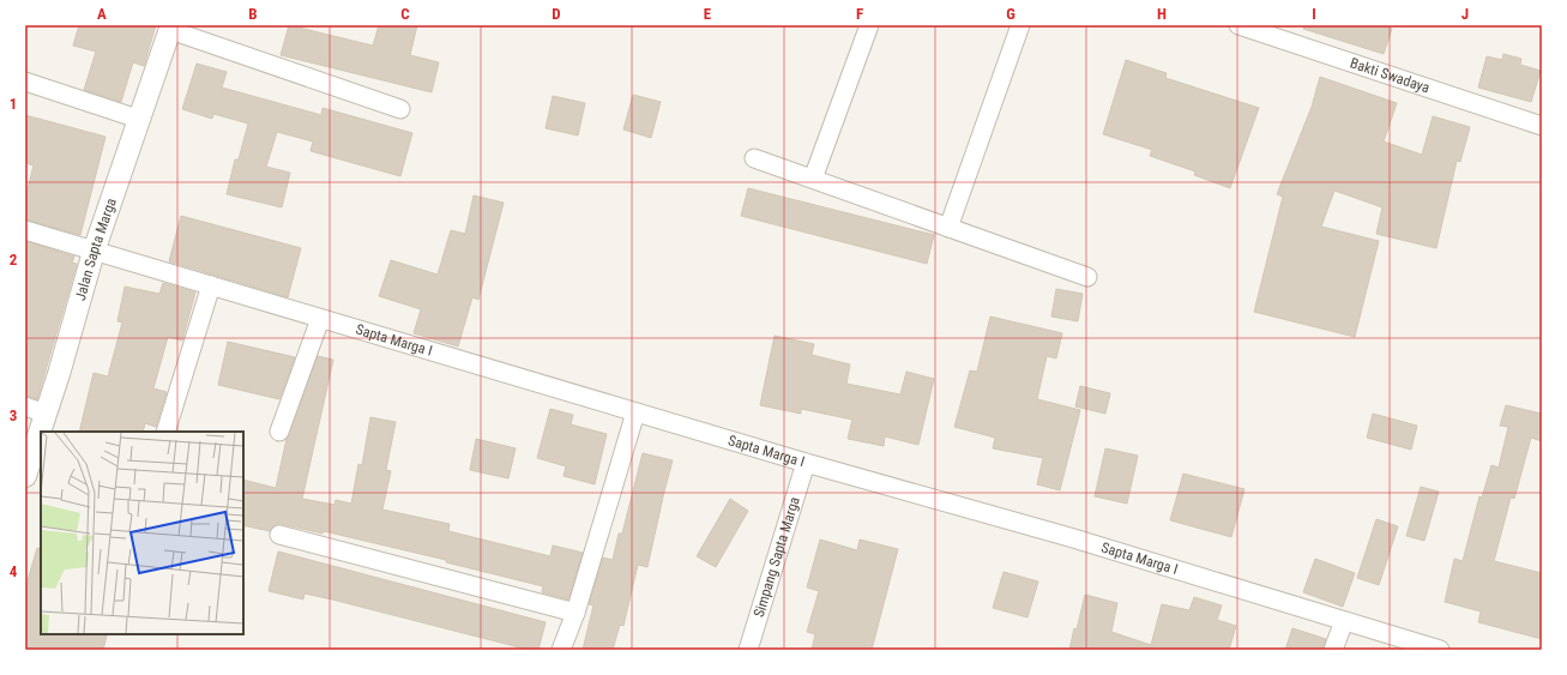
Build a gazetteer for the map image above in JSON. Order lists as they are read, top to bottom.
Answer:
{
  "streets": {
    "street": [
      "Bakti Swadaya",
      "Jalan Sapta Marga",
      "Sapta Marga I",
      "Simpang Sapta Marga"
    ]
  },
  "crossings": [
    ["Jalan Sapta Marga", "Sapta Marga I"],
    ["Sapta Marga I", "Simpang Sapta Marga"]
  ],
  "grid": {
    "columns": [
      "A",
      "B",
      "C",
      "D",
      "E",
      "F",
      "G",
      "H",
      "I",
      "J"
    ],
    "rows": [
      "1",
      "2",
      "3",
      "4"
    ]
  }
}
